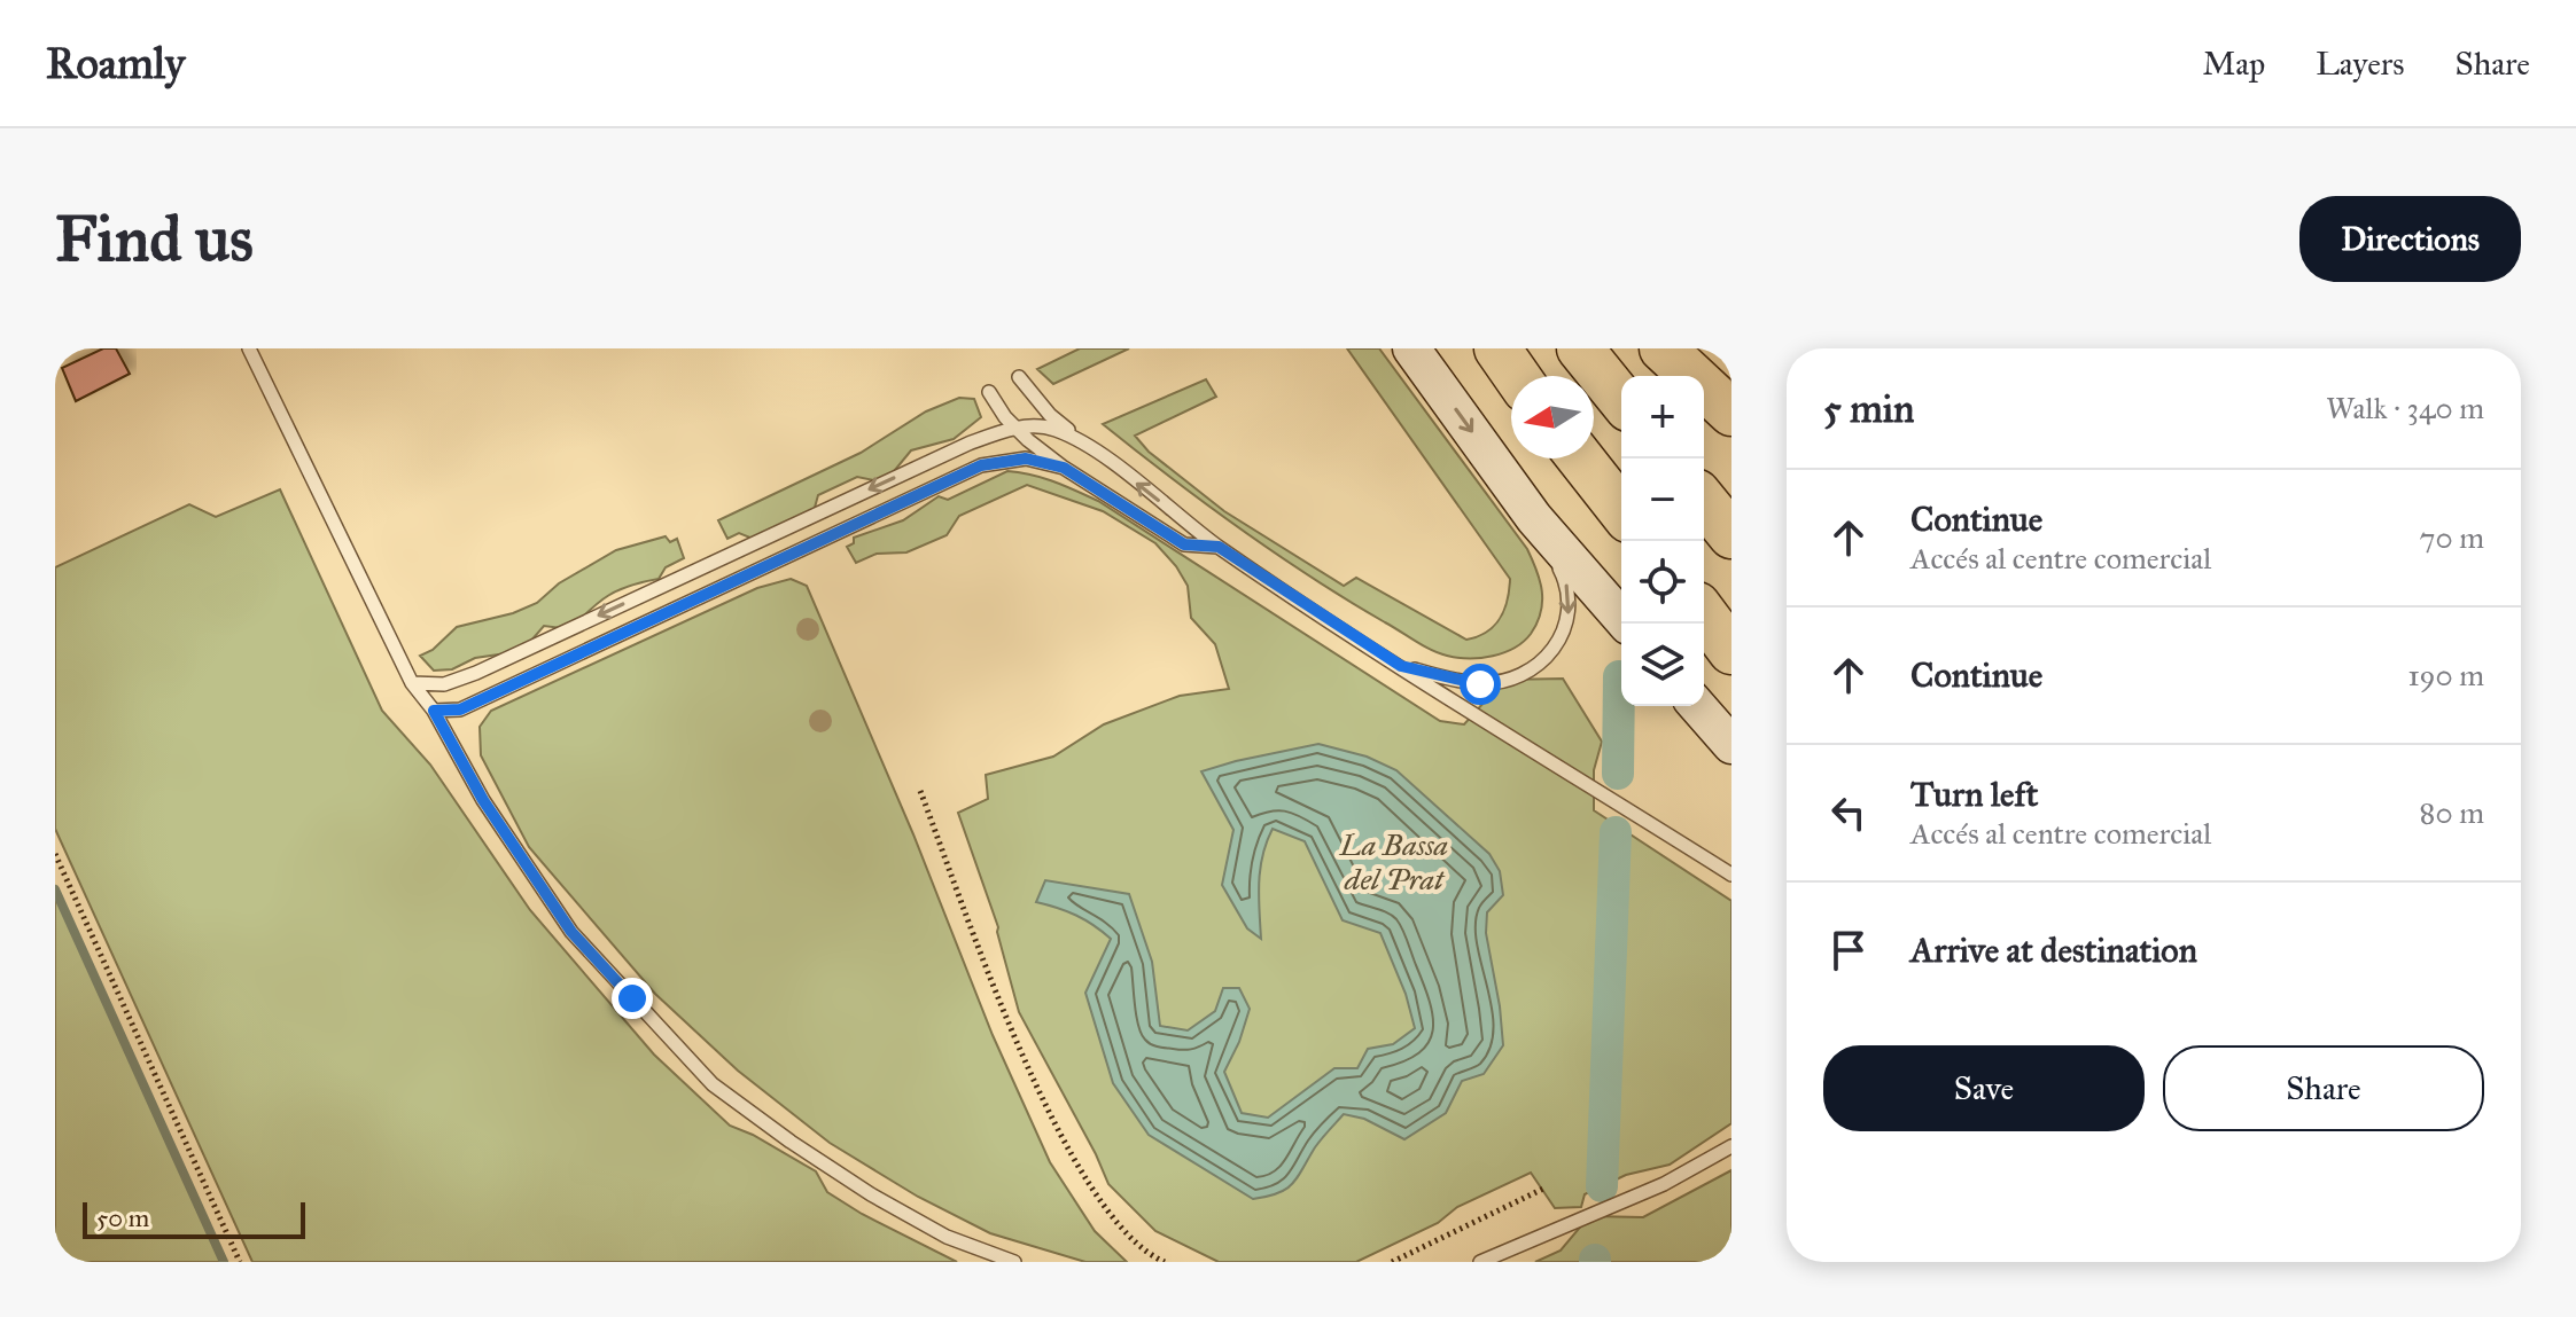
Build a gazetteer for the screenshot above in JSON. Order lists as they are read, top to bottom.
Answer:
{
  "water": ["La Bassa del Prat"],
  "scale_bar": "50 m",
  "north": "left",
  "page": {
    "header": "Roamly",
    "nav": ["Map", "Layers", "Share"],
    "buttons": [
      "Directions",
      ["Save", "Share"]
    ],
    "title": "Find us",
    "heading": ["5 min", "Walk · 340 m"],
    "map_buttons": ["+", "−"],
    "list": [
      ["Continue", "Accés al centre comercial", "70 m"],
      ["Continue", "190 m"],
      ["Turn left", "Accés al centre comercial", "80 m"],
      "Arrive at destination"
    ],
    "scale": "50 m"
  }
}
